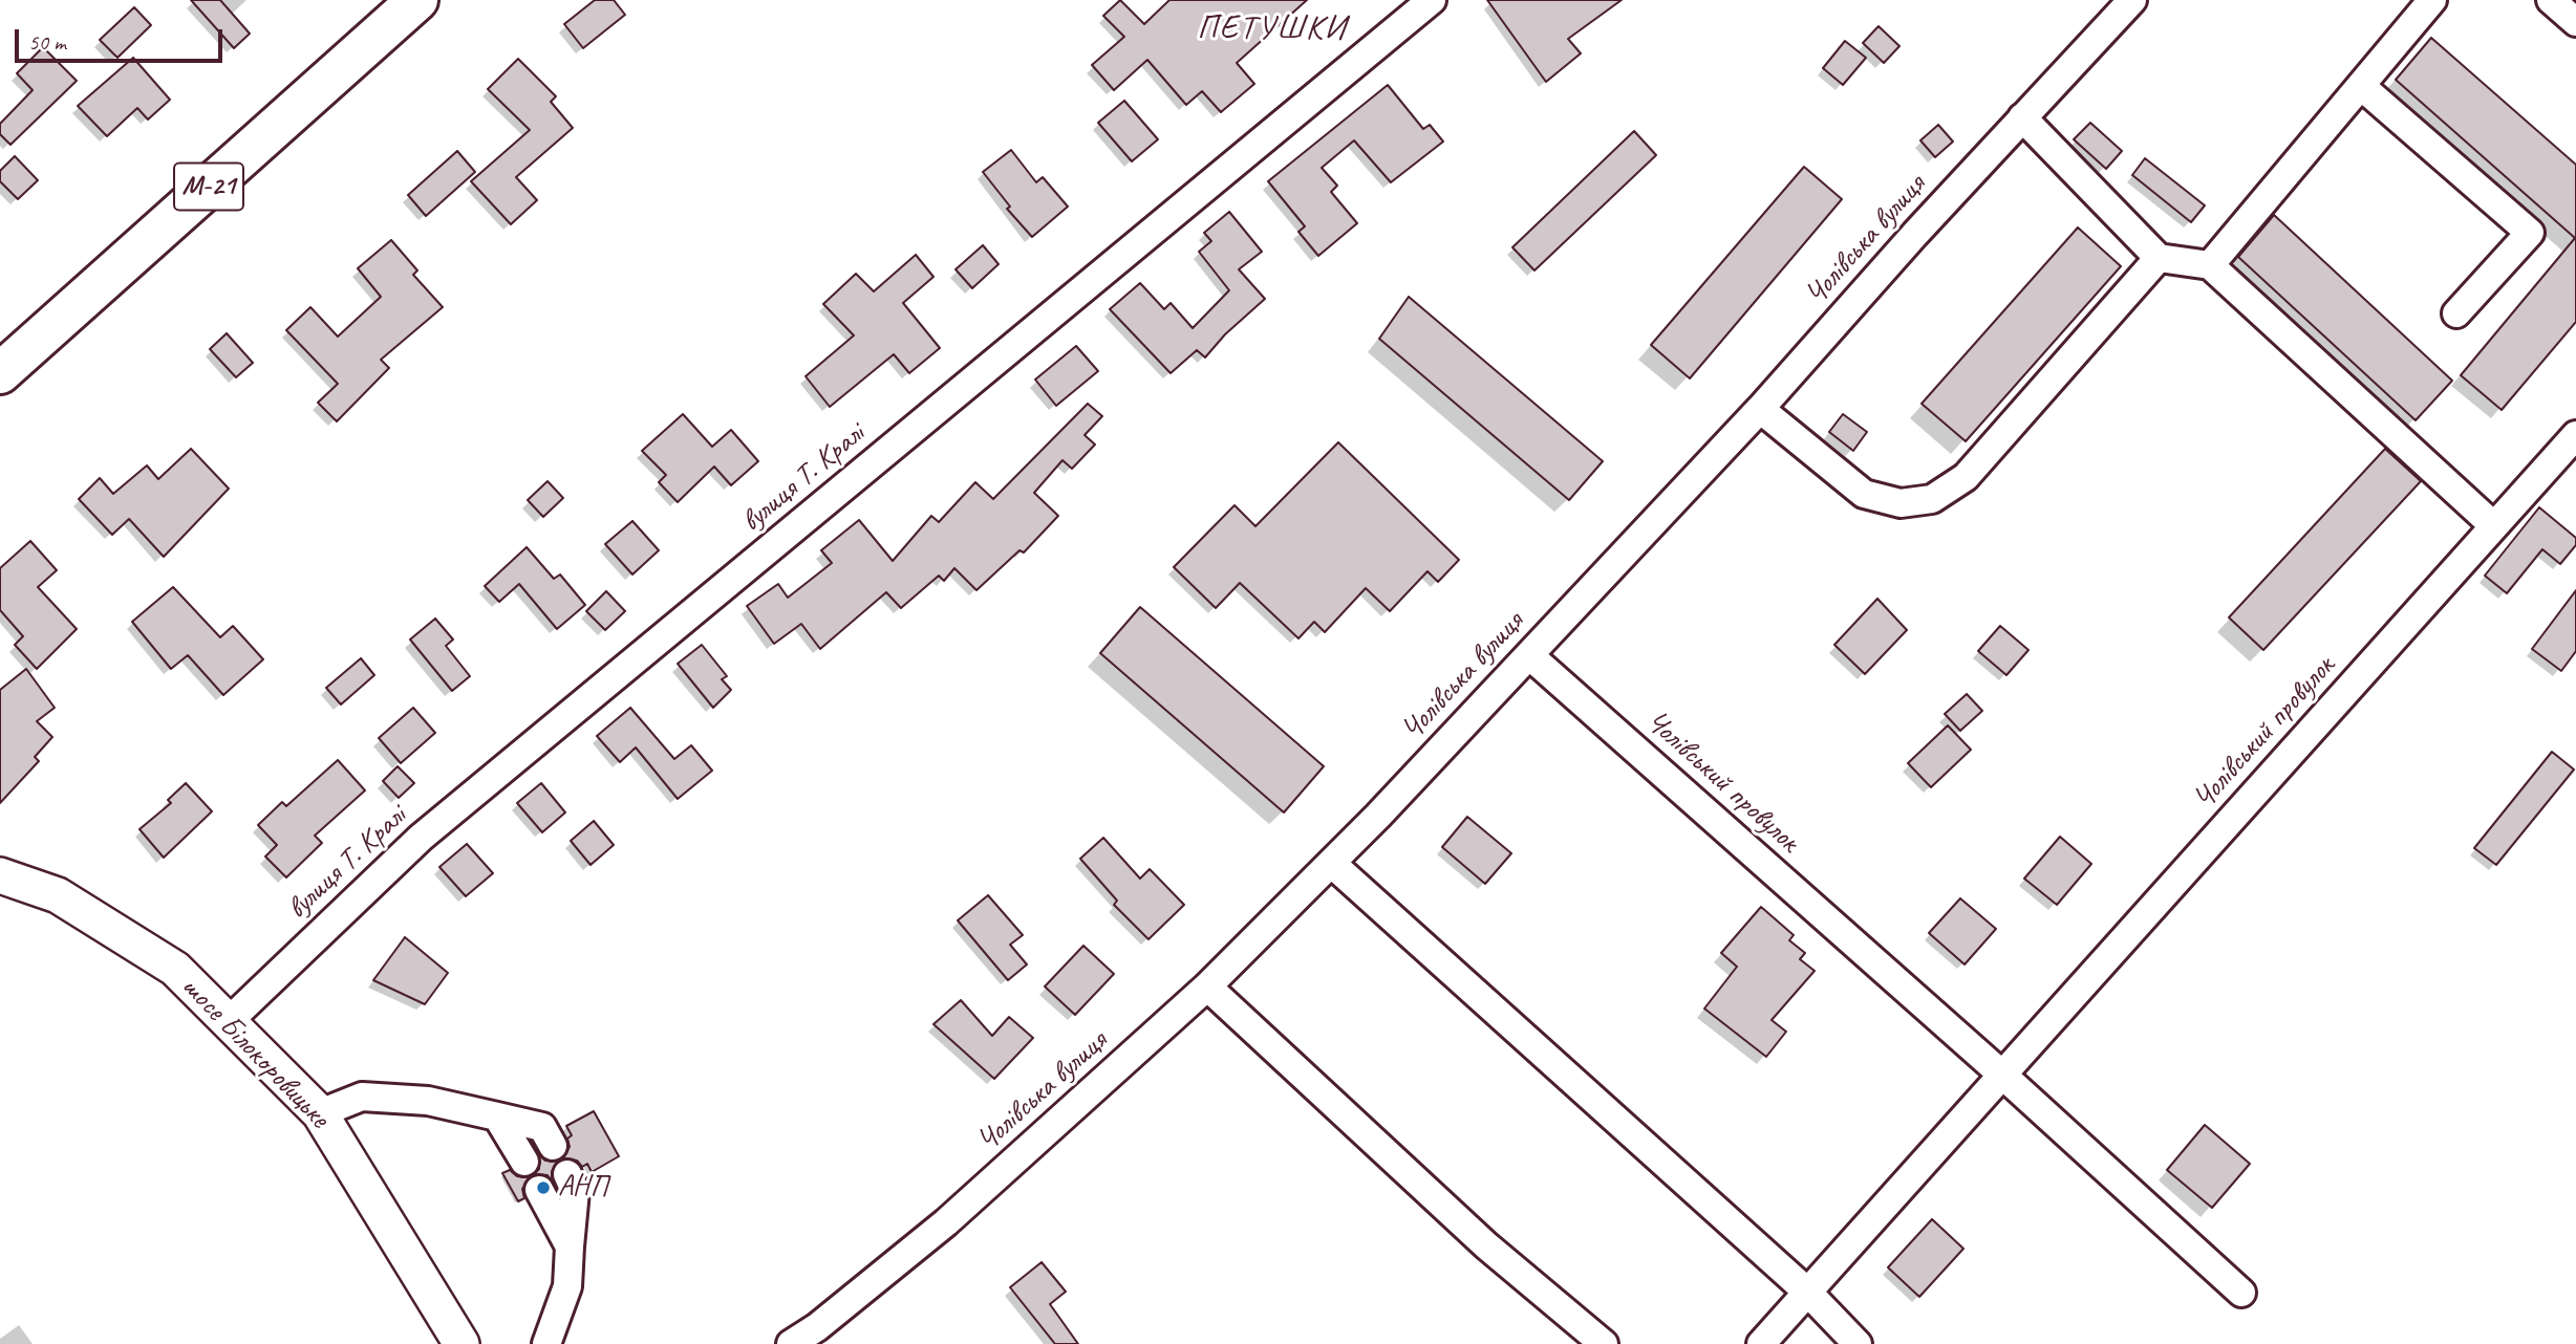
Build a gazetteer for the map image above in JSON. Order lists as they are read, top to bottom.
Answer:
{
  "streets": {
    "highway": ["М-21"],
    "main road": ["шосе Білокоровицьке"],
    "street": ["Чолівська вулиця", "вулиця Т. Кралі", "Чолівський провулок"]
  },
  "crossings": [
    ["Чолівська вулиця", "Чолівський провулок"],
    ["вулиця Т. Кралі", "шосе Білокоровицьке"]
  ],
  "districts": ["ПЕТУШКИ"],
  "places": ["АНП"],
  "scale_bar": "50 m"
}
